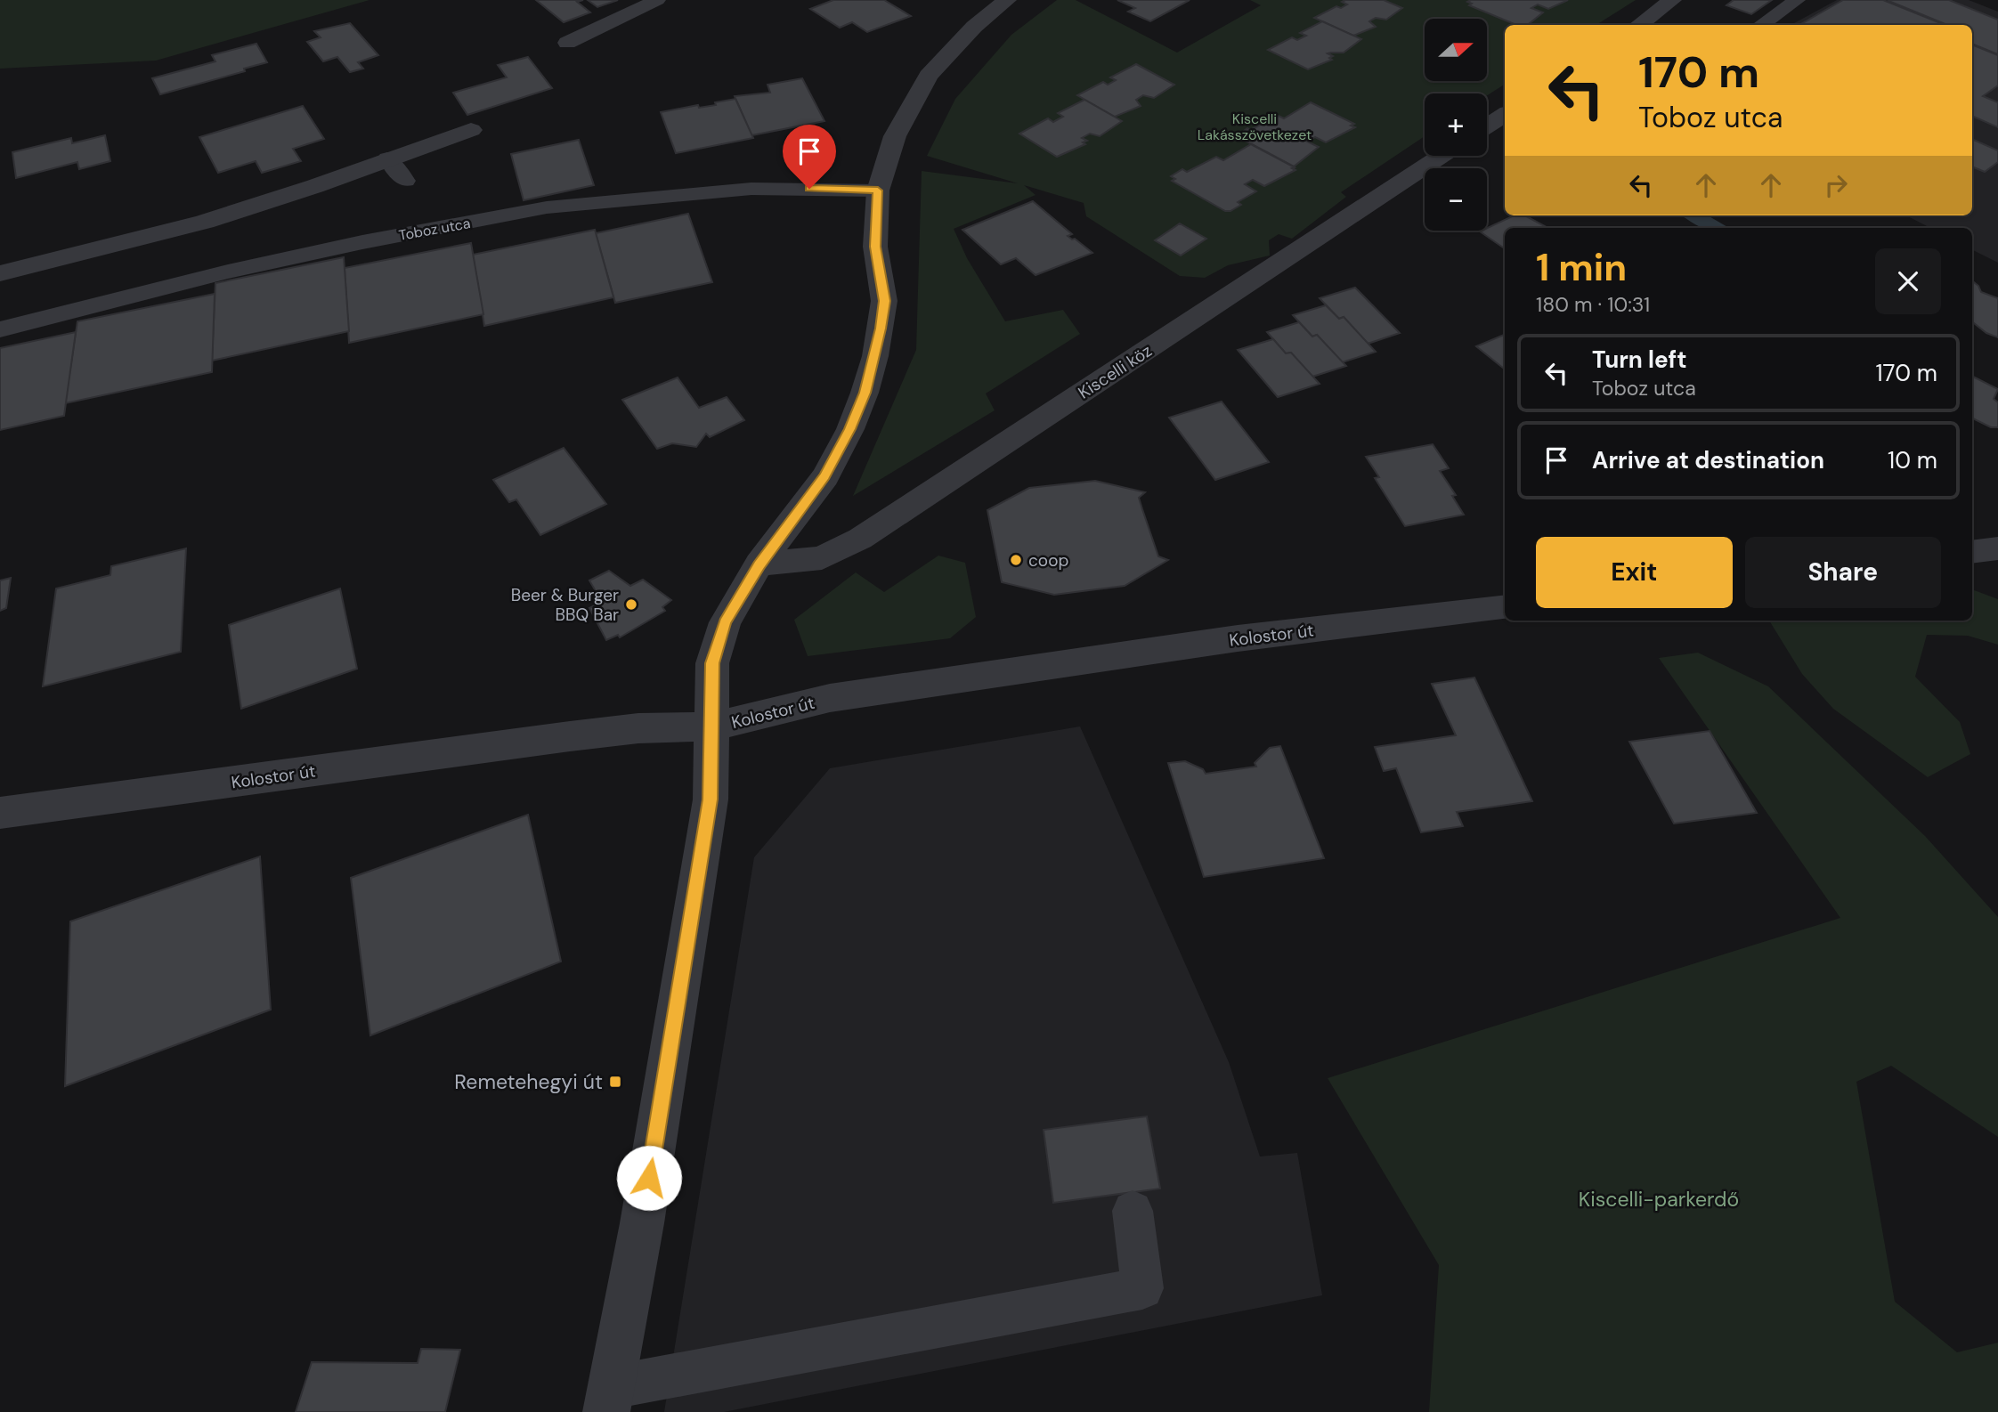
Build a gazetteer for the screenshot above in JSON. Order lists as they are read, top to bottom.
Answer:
{
  "streets": {
    "street": ["Kiscelli köz", "Kolostor út"],
    "lane": ["Toboz utca"]
  },
  "parks": ["Kiscelli Lakásszövetkezet", "Kiscelli-parkerdő"],
  "places": {
    "other": ["coop", "Beer & Burger BBQ Bar"],
    "transit": ["Remetehegyi út"]
  },
  "north": "right",
  "page": {
    "map_buttons": ["+", "−"],
    "turn": ["170 m", "Toboz utca"],
    "heading": ["1 min", "180 m · 10:31"],
    "list": [
      {
        "name": "Turn left",
        "note": "Toboz utca",
        "value": "170 m"
      },
      {
        "name": "Arrive at destination",
        "value": "10 m"
      }
    ],
    "buttons": ["Exit", "Share"]
  }
}
